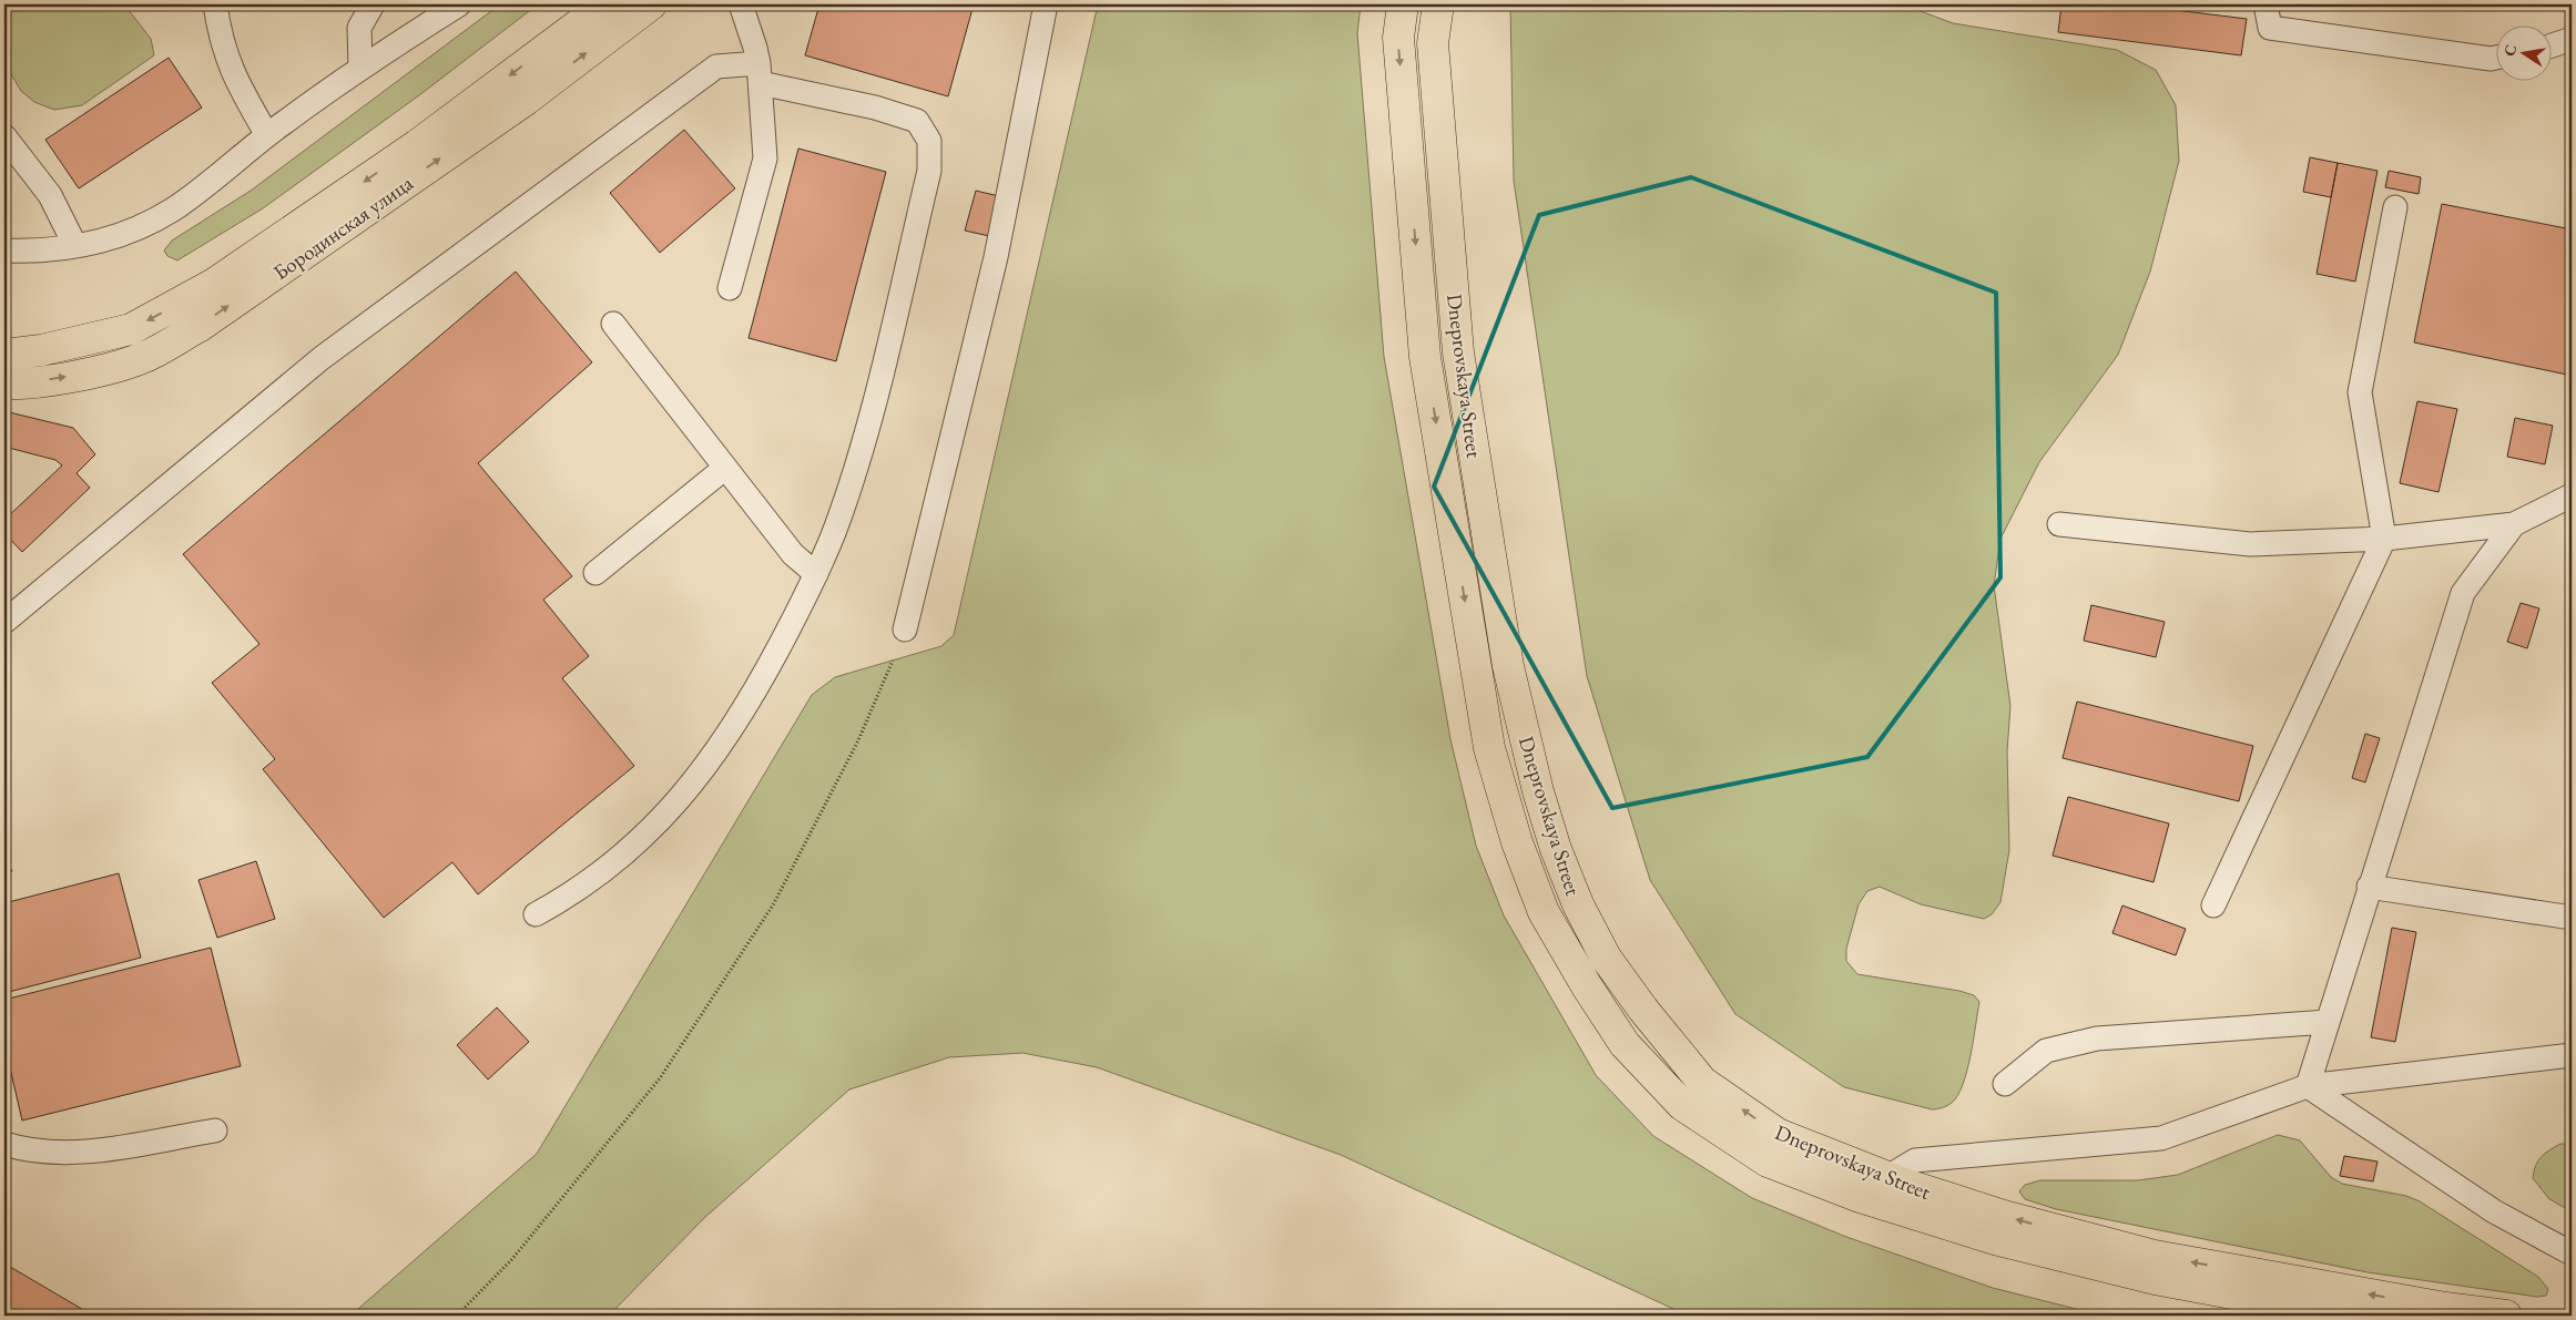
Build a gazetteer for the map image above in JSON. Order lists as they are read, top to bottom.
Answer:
{
  "streets": {
    "main road": ["Бородинская улица", "Dneprovskaya Street"]
  },
  "north": "left"
}
